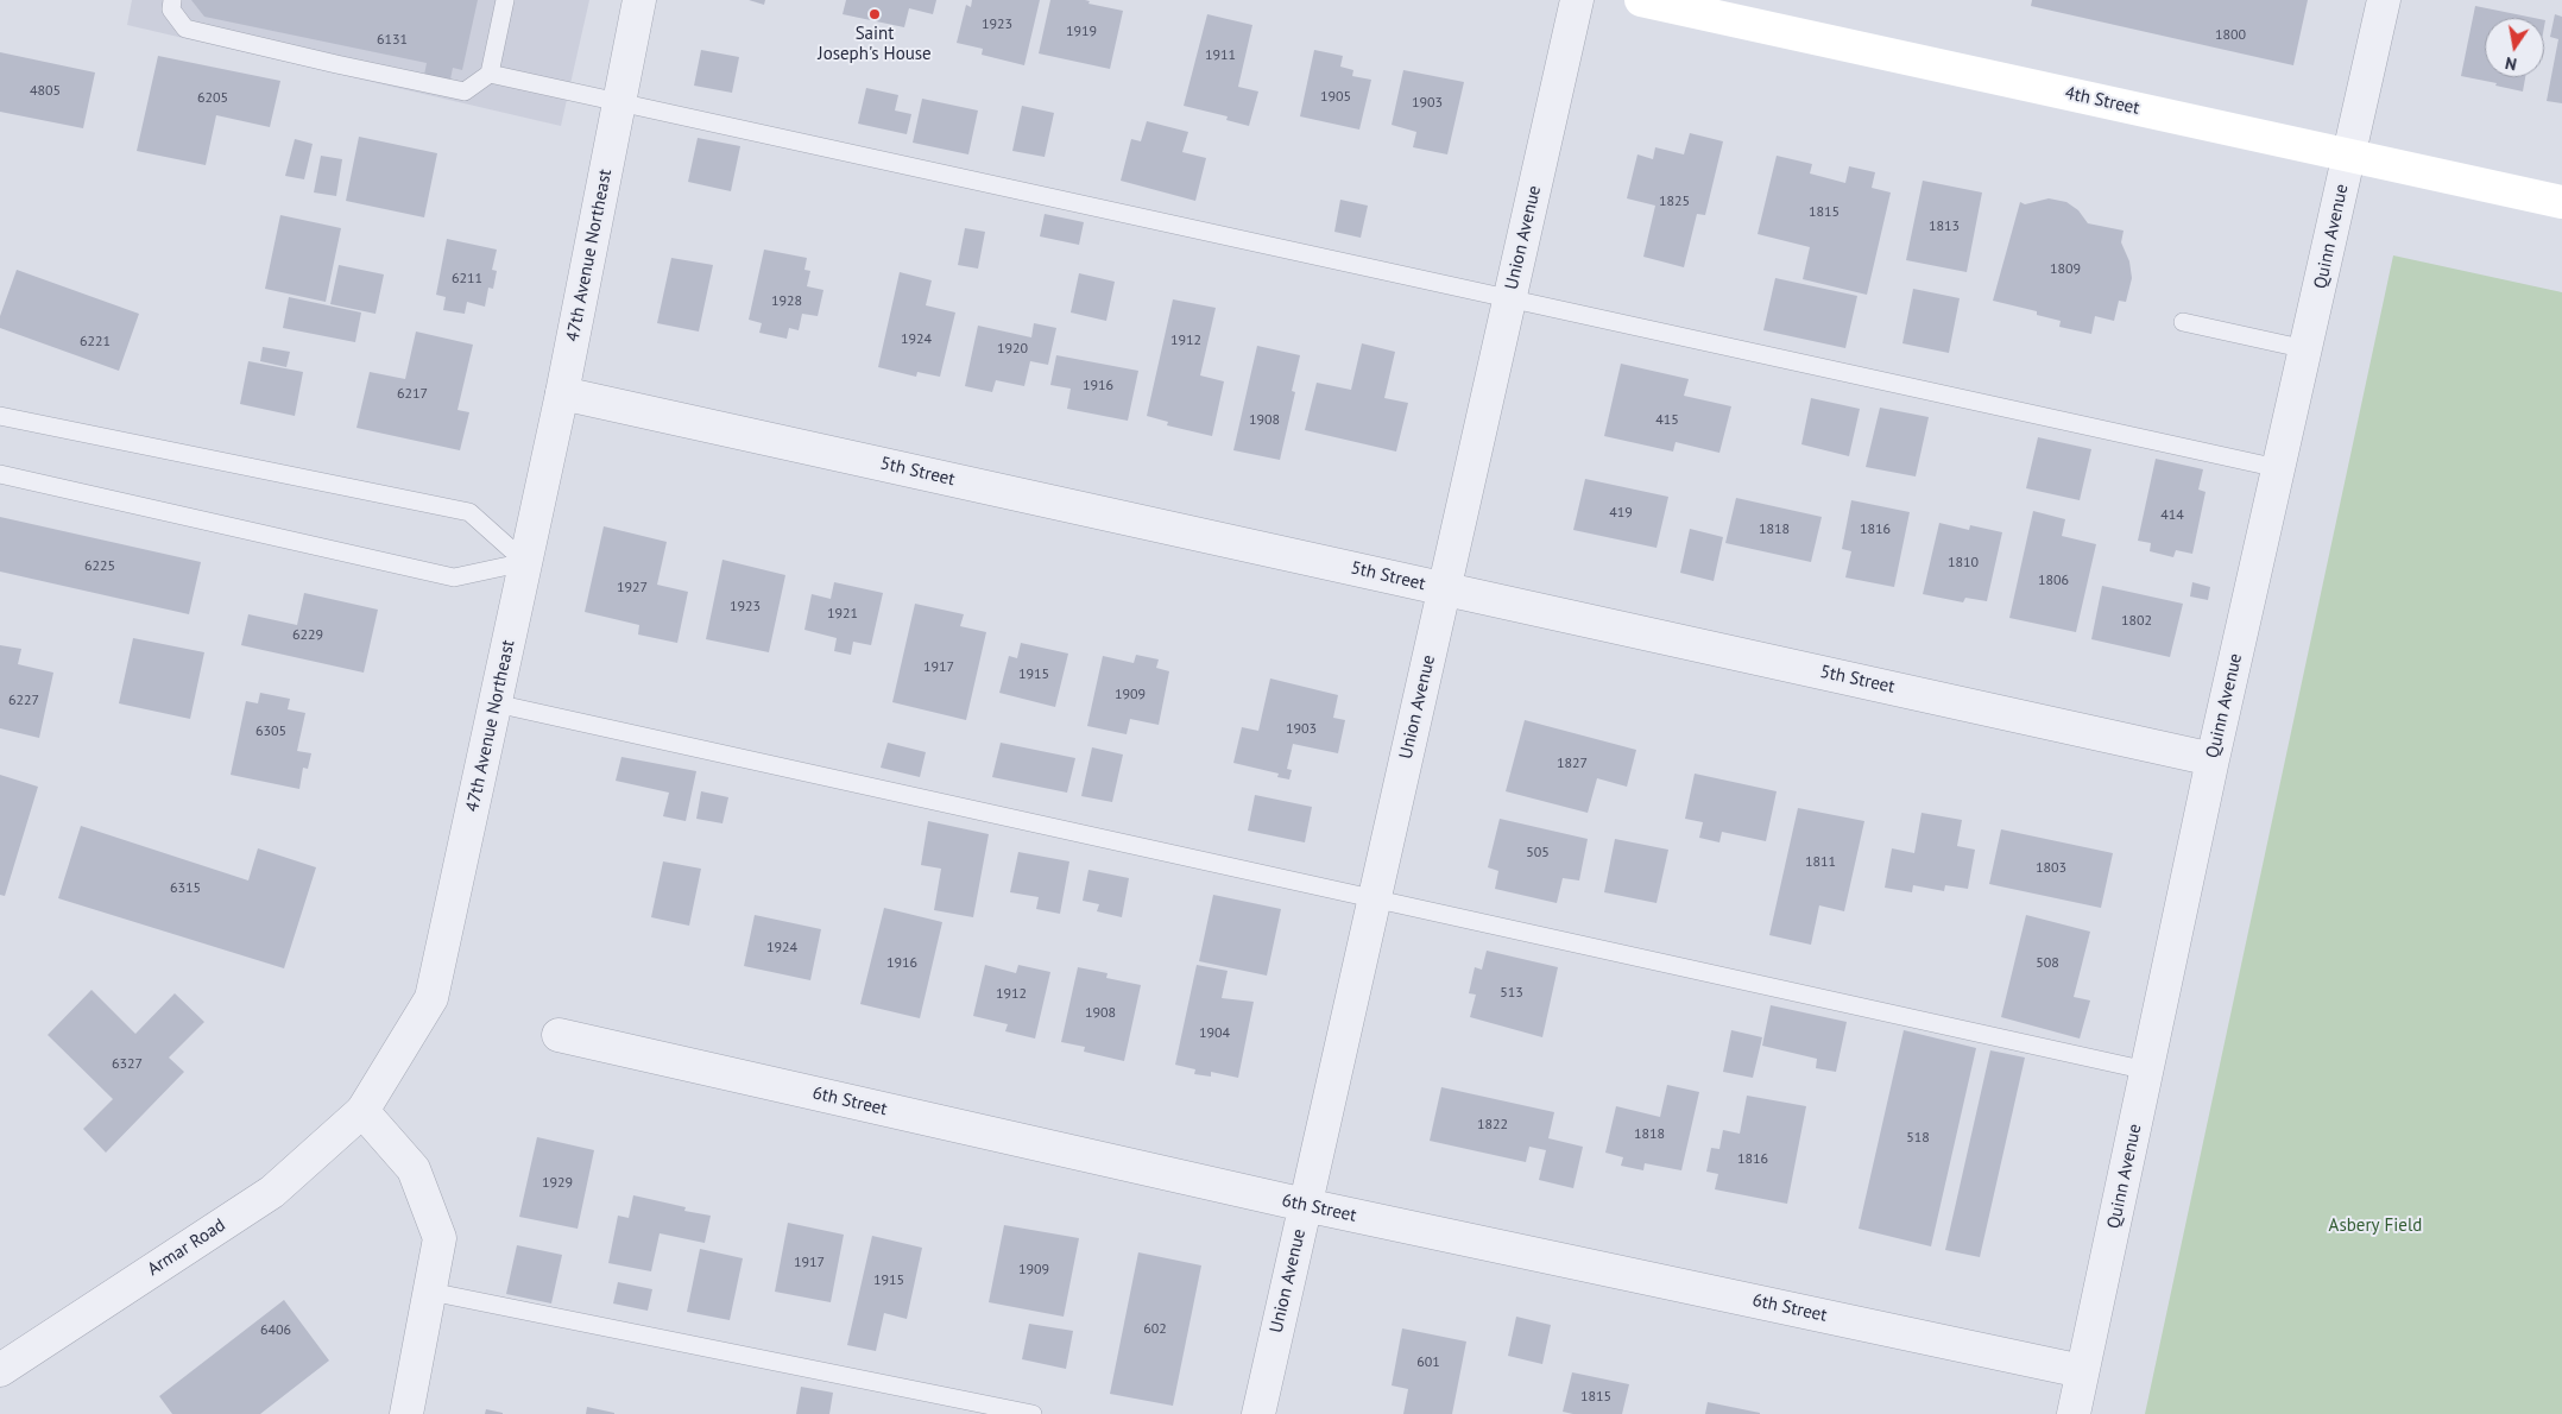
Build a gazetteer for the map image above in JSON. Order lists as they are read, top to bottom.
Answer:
{
  "streets": {
    "main road": ["4th Street"],
    "street": [
      "Quinn Avenue",
      "Union Avenue",
      "47th Avenue Northeast",
      "5th Street",
      "6th Street",
      "Armar Road"
    ]
  },
  "crossings": [
    ["4th Street", "Quinn Avenue"],
    ["Quinn Avenue", "5th Street"],
    ["Quinn Avenue", "6th Street"],
    ["Union Avenue", "5th Street"],
    ["Union Avenue", "6th Street"],
    ["47th Avenue Northeast", "5th Street"],
    ["47th Avenue Northeast", "Armar Road"]
  ],
  "parks": ["Asbery Field"],
  "places": ["Saint Joseph's House"],
  "house_numbers": [
    "1923",
    "1919",
    "1800",
    "6131",
    "1911",
    "4805",
    "1905",
    "6205",
    "1903",
    "1825",
    "1815",
    "1813",
    "1809",
    "6211",
    "1928",
    "1924",
    "1912",
    "6221",
    "1920",
    "1916",
    "6217",
    "1908",
    "415",
    "419",
    "414",
    "1818",
    "1816",
    "1810",
    "6225",
    "1806",
    "1927",
    "1923",
    "1921",
    "1802",
    "6229",
    "1917",
    "1915",
    "1909",
    "6227",
    "1903",
    "6305",
    "1827",
    "505",
    "1811",
    "1803",
    "6315",
    "1924",
    "1916",
    "508",
    "513",
    "1912",
    "1908",
    "1904",
    "6327",
    "1822",
    "1818",
    "518",
    "1816",
    "1929",
    "1917",
    "1909",
    "1915",
    "602",
    "6406",
    "601",
    "1815"
  ],
  "north": "bottom"
}
